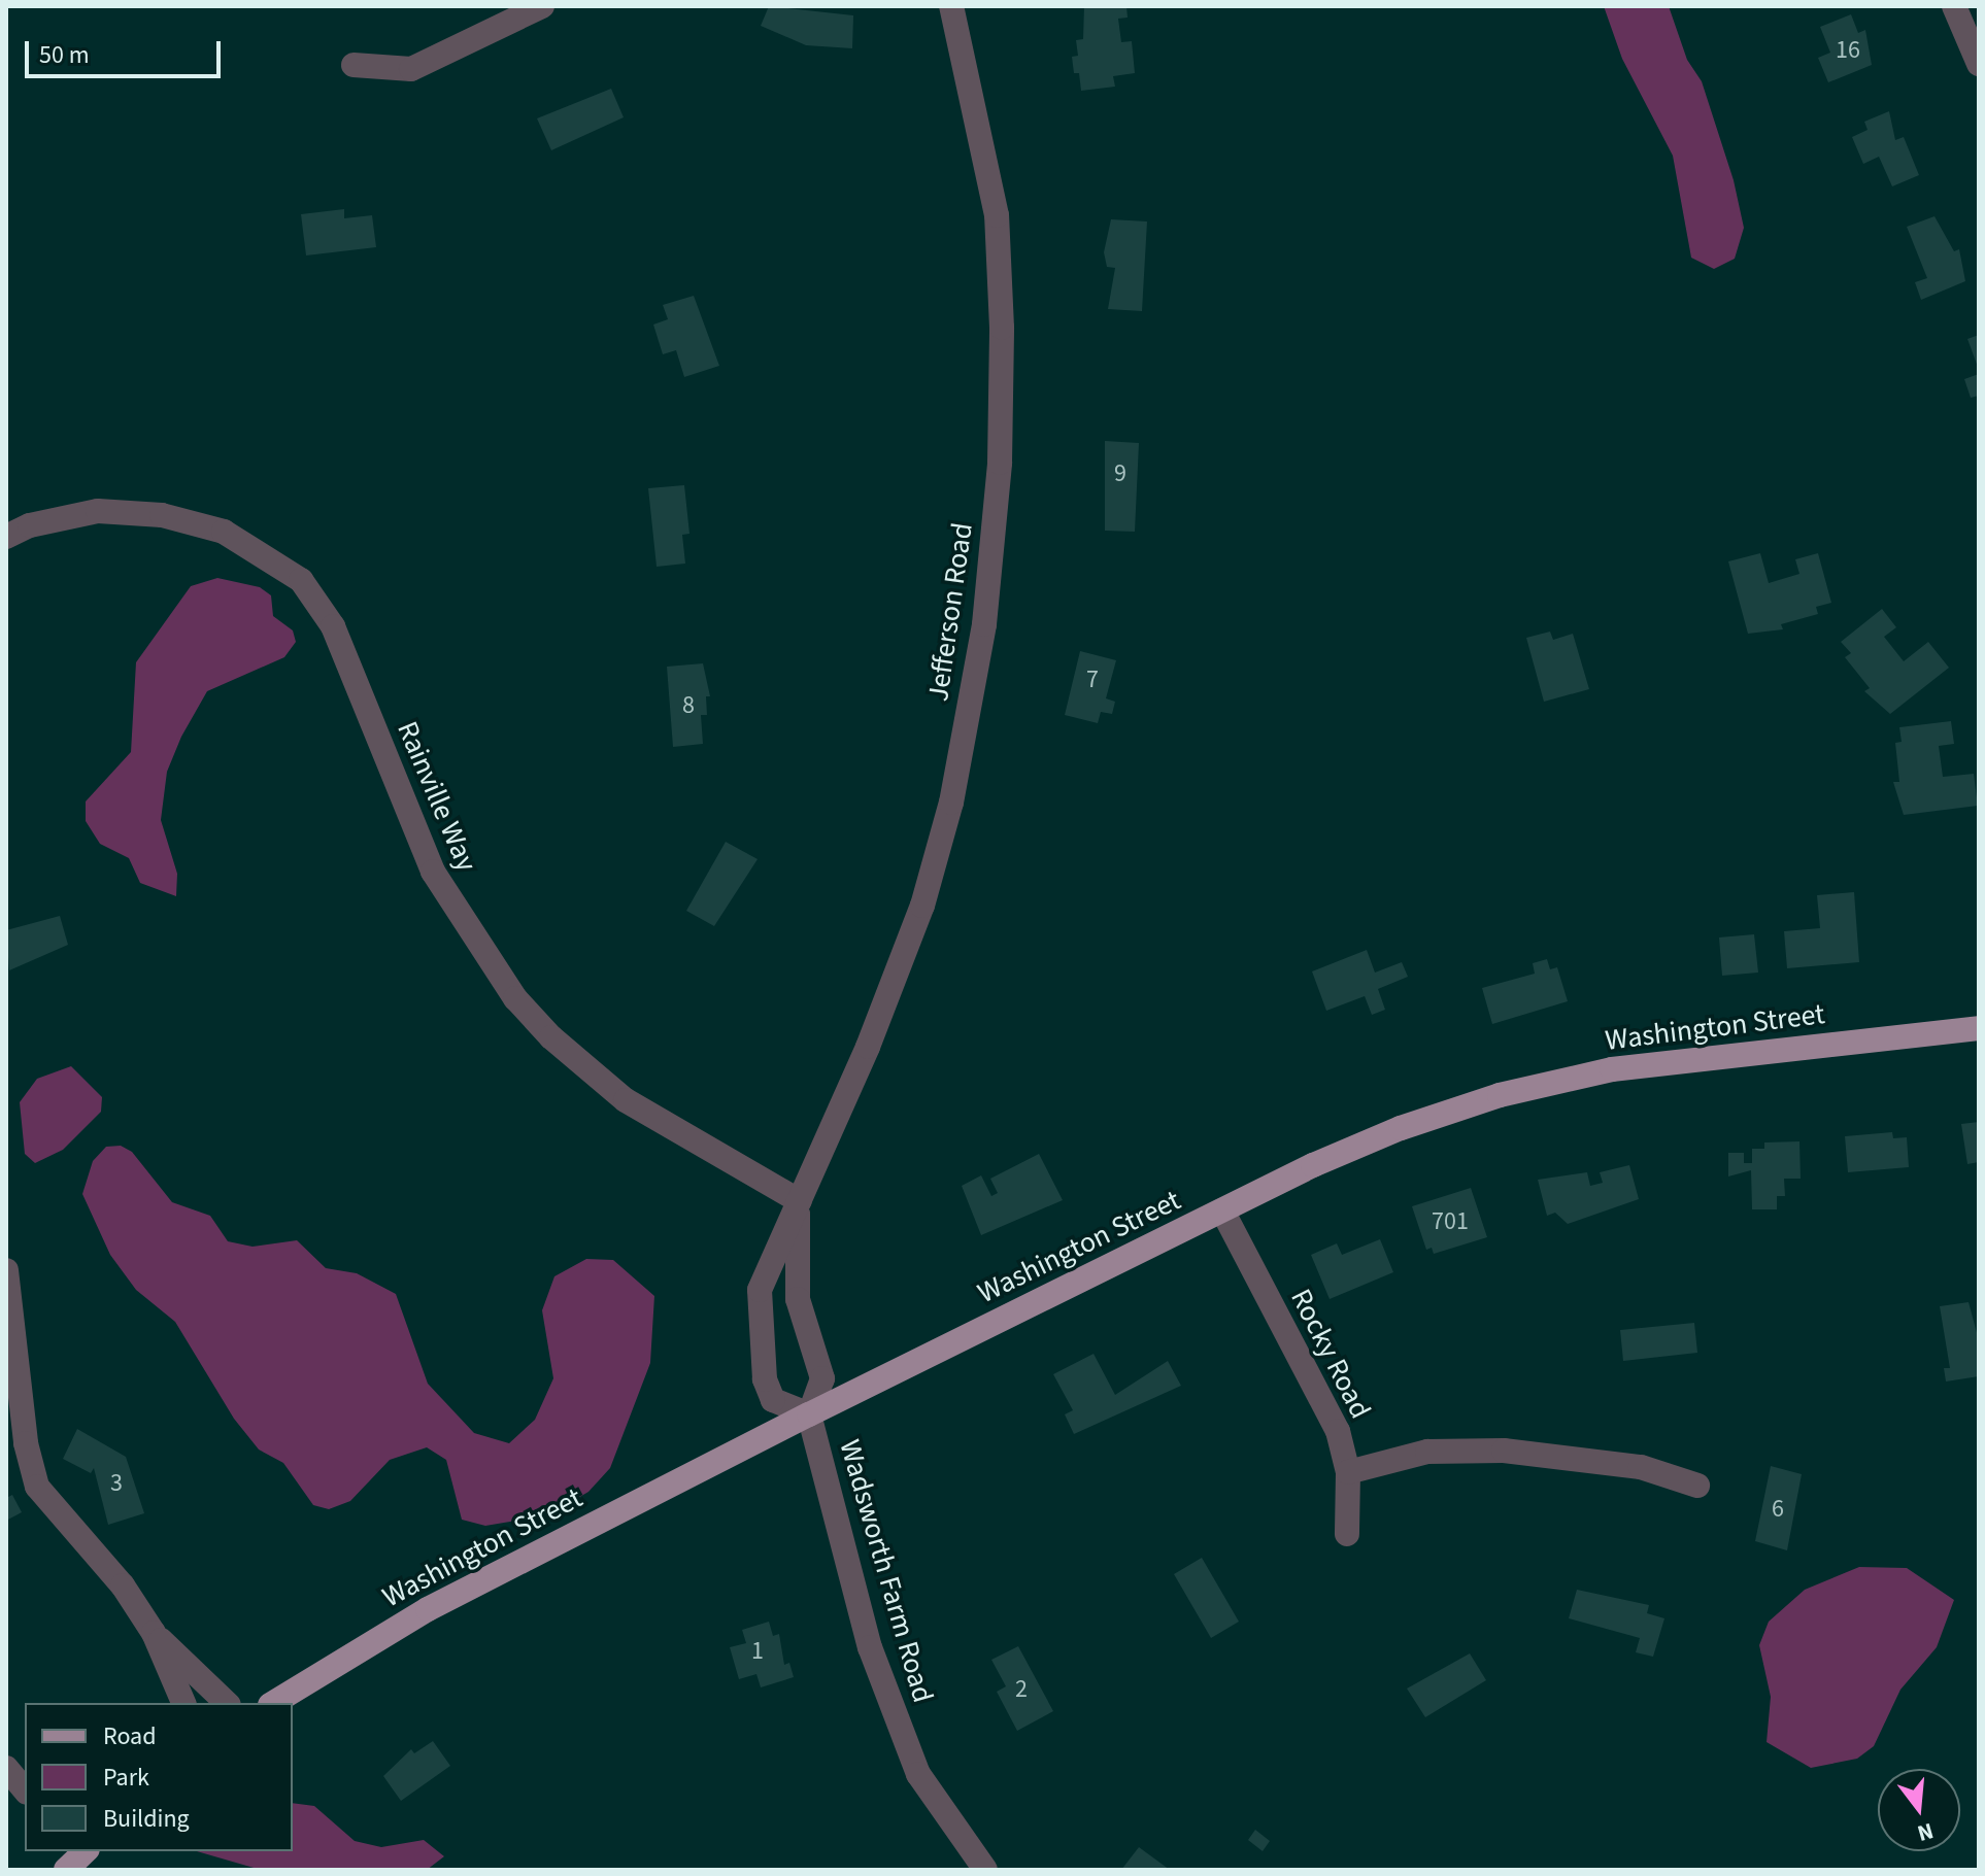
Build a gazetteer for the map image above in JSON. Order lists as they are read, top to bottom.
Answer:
{
  "streets": {
    "main road": ["Washington Street"],
    "street": [
      "Jefferson Road",
      "Rainville Way",
      "Rocky Road",
      "Wadsworth Farm Road"
    ]
  },
  "crossings": [
    ["Jefferson Road", "Rainville Way"],
    ["Jefferson Road", "Washington Street"],
    ["Jefferson Road", "Wadsworth Farm Road"],
    ["Washington Street", "Rocky Road"],
    ["Washington Street", "Wadsworth Farm Road"]
  ],
  "house_numbers": [
    "16",
    "9",
    "7",
    "8",
    "701",
    "3",
    "6",
    "1",
    "2"
  ],
  "legend": ["Road", "Park", "Building"],
  "scale_bar": "50 m",
  "north": "bottom"
}
